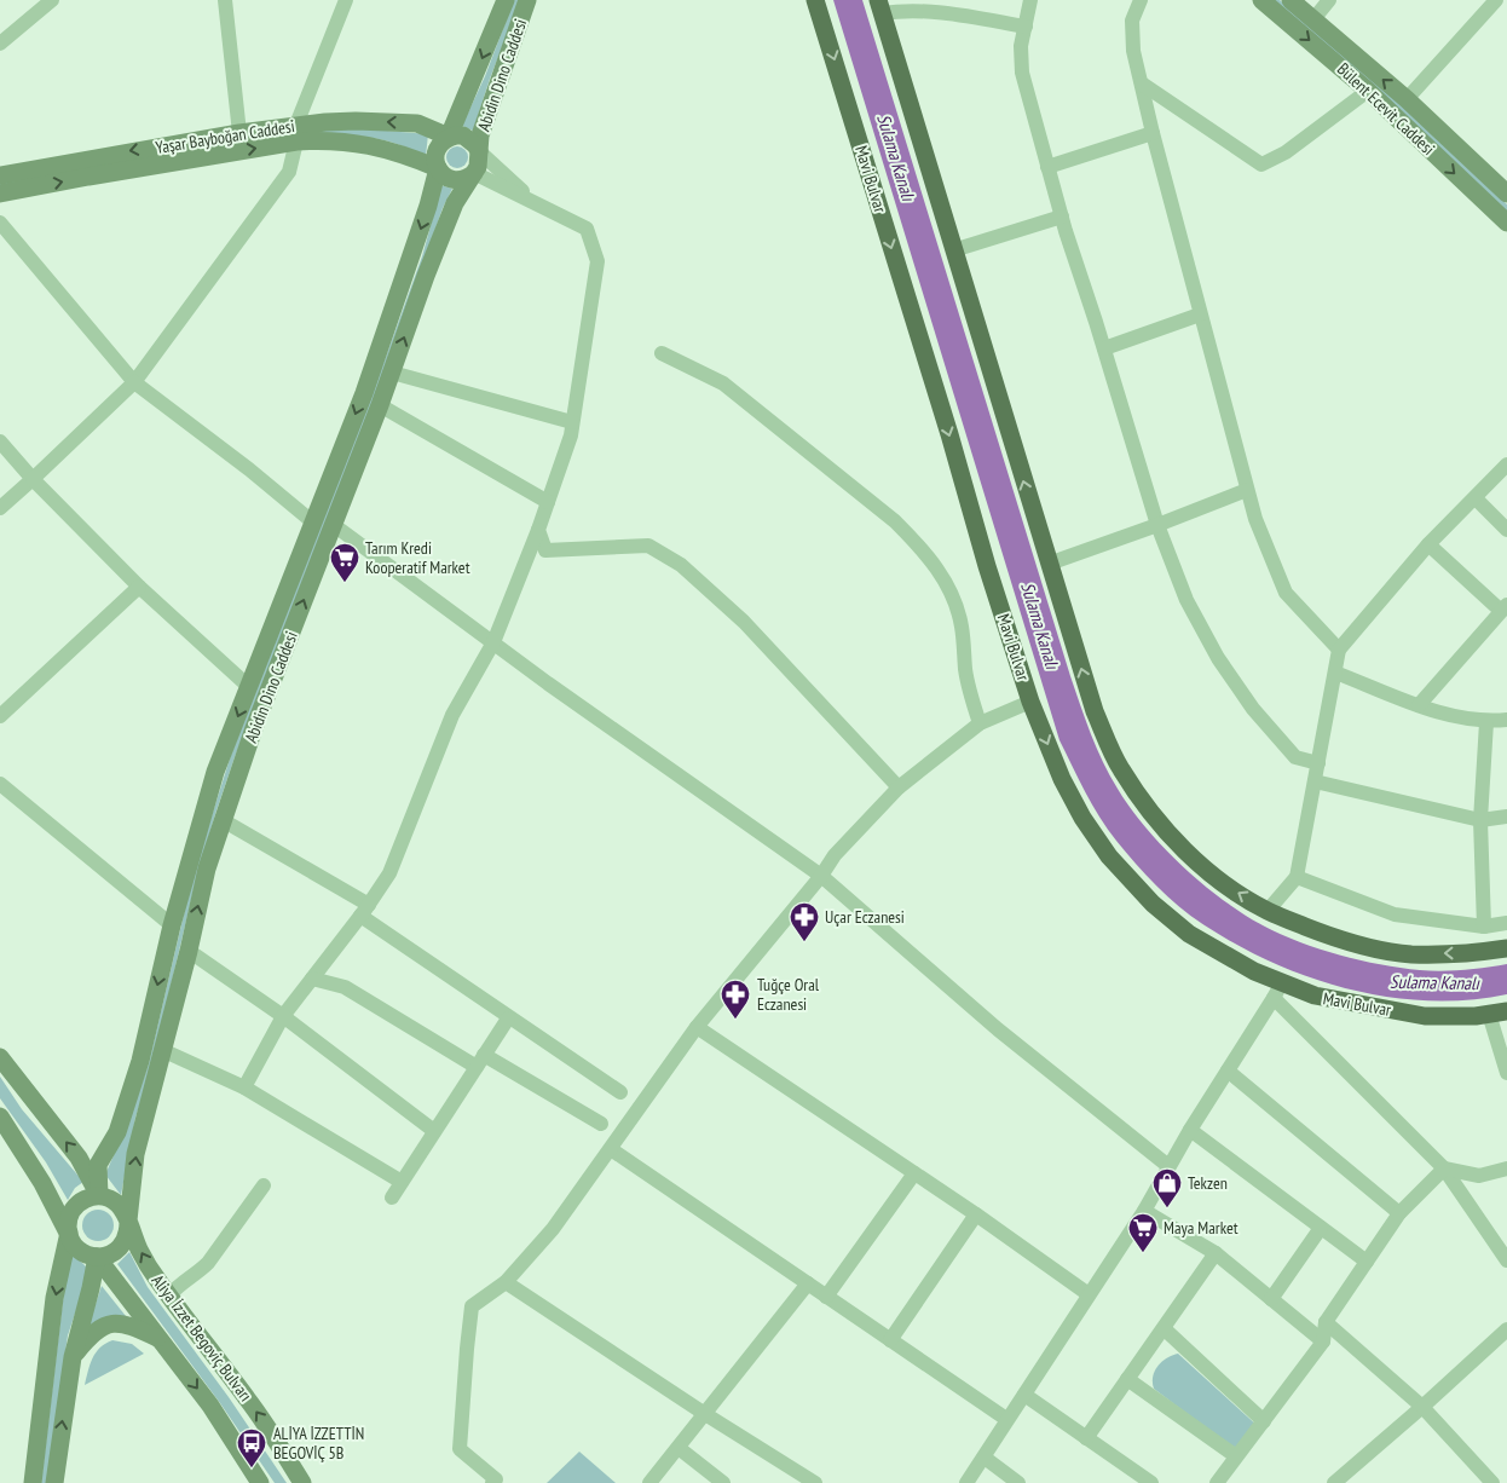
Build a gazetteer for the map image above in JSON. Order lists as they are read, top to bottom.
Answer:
{
  "streets": {
    "main road": [
      "Abidin Dino Caddesi",
      "Bülent Ecevit Caddesi",
      "Yaşar Bayboğan Caddesi",
      "Mavi Bulvar",
      "Aliya İzzet Begoviç Bulvarı"
    ]
  },
  "crossings": [
    ["Abidin Dino Caddesi", "Yaşar Bayboğan Caddesi"],
    ["Abidin Dino Caddesi", "Aliya İzzet Begoviç Bulvarı"]
  ],
  "water": ["Sulama Kanalı"],
  "places": {
    "supermarket": ["Tarım Kredi Kooperatif Market", "Maya Market"],
    "pharmacy": ["Uçar Eczanesi", "Tuğçe Oral Eczanesi"],
    "shop": ["Tekzen"],
    "bus stop": ["ALİYA İZZETTİN BEGOVİÇ 5B"]
  }
}
